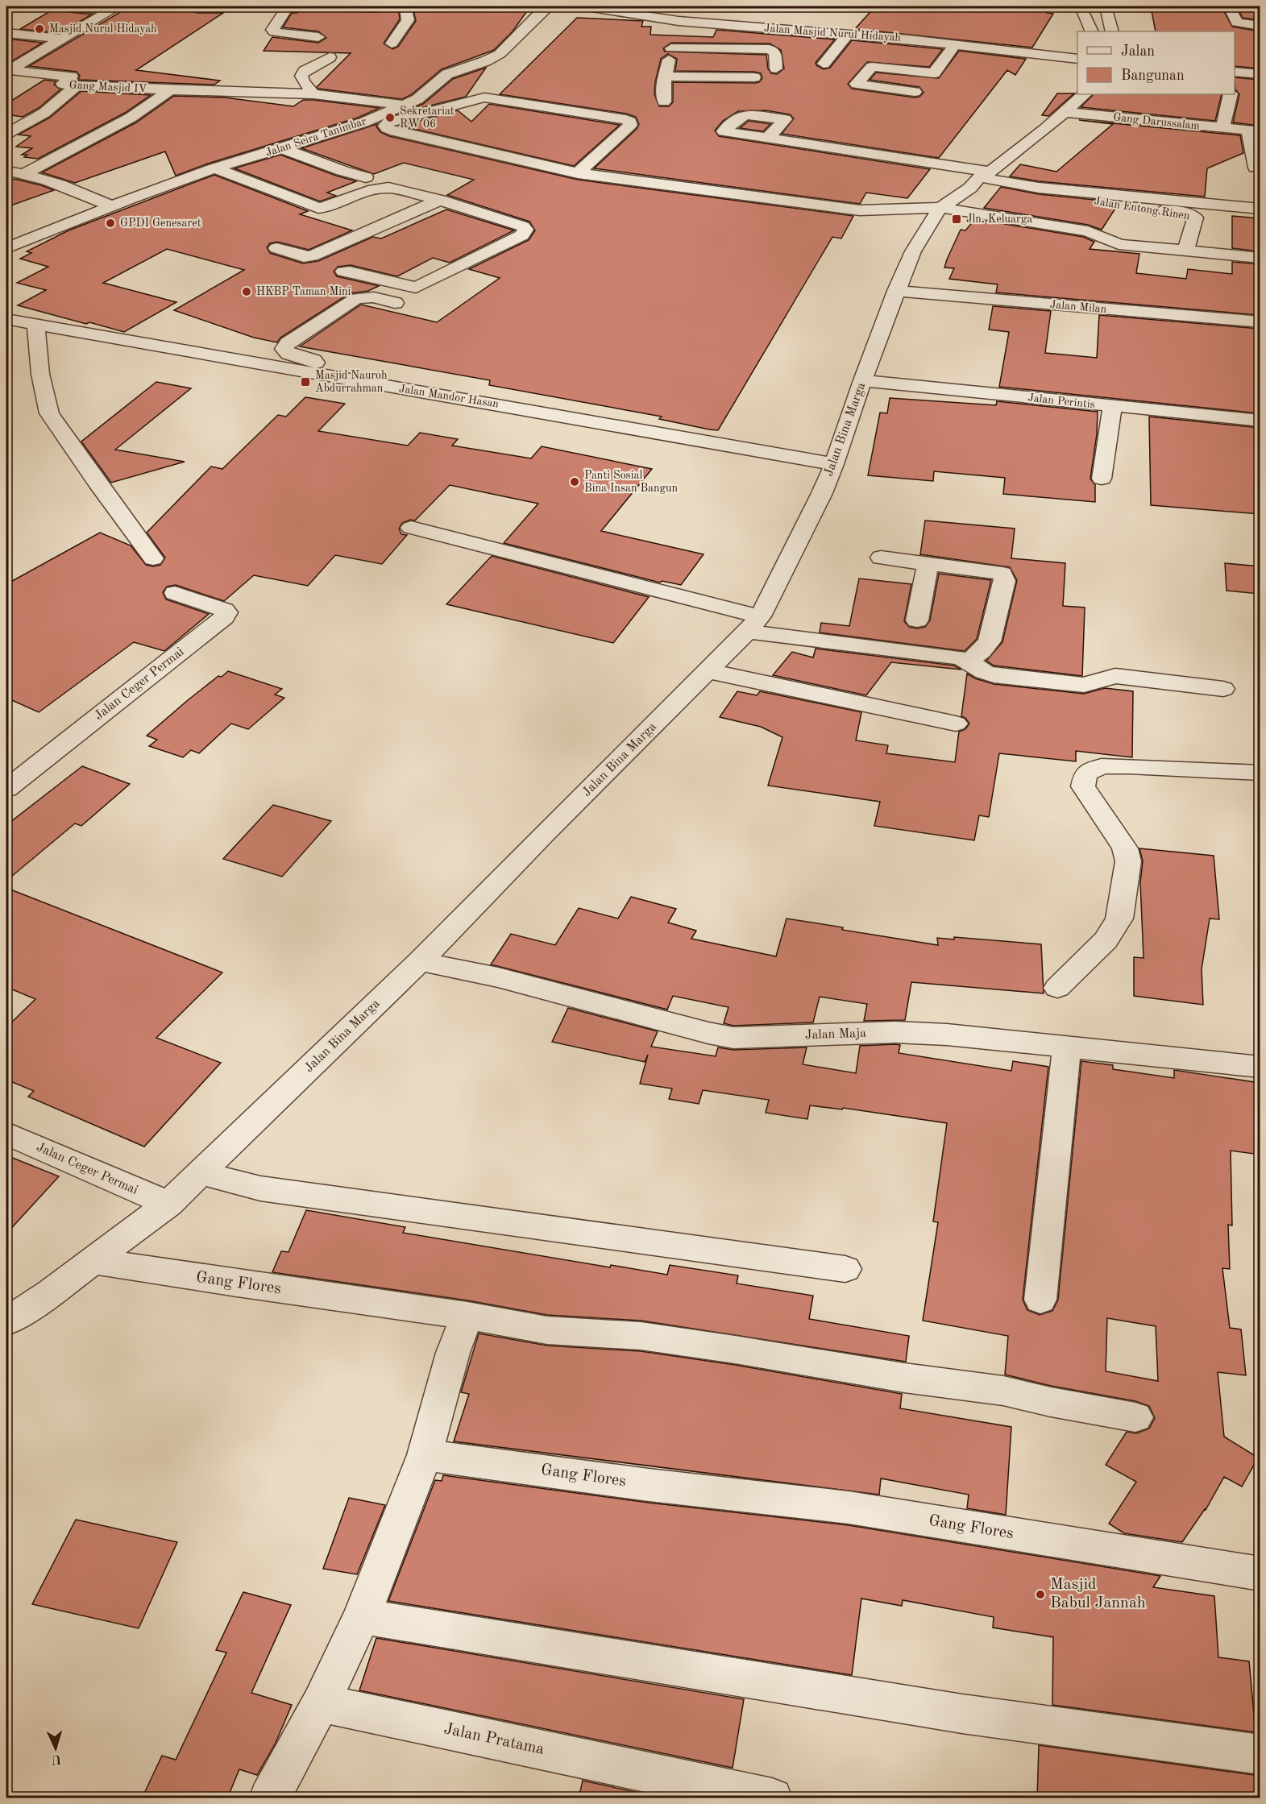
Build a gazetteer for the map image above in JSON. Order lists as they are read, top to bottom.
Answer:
{
  "streets": {
    "street": [
      "Jalan Masjid Nurul Hidayah",
      "Gang Masjid IV",
      "Gang Darussalam",
      "Jalan Seira Tanimbar",
      "Jalan Entong Rinen",
      "Jalan Milan",
      "Jalan Mandor Hasan",
      "Jalan Perintis",
      "Jalan Bina Marga",
      "Jalan Ceger Permai",
      "Jalan Maja",
      "Gang Flores",
      "Jalan Pratama"
    ]
  },
  "crossings": [
    ["Gang Masjid IV", "Jalan Seira Tanimbar"],
    ["Gang Darussalam", "Jalan Bina Marga"],
    ["Jalan Entong Rinen", "Jalan Bina Marga"],
    ["Jalan Milan", "Jalan Bina Marga"],
    ["Jalan Mandor Hasan", "Jalan Bina Marga"],
    ["Jalan Perintis", "Jalan Bina Marga"],
    ["Jalan Bina Marga", "Jalan Ceger Permai"],
    ["Jalan Bina Marga", "Jalan Maja"],
    ["Jalan Bina Marga", "Gang Flores"]
  ],
  "places": {
    "other": [
      "Masjid Nurul Hidayah",
      "Sekretariat RW 06",
      "GPDI Genesaret",
      "HKBP Taman Mini",
      "Panti Sosial Bina Insan Bangun",
      "Masjid Babul Jannah"
    ],
    "transit": ["Jln. Keluarga", "Masjid Nauroh Abdurrahman"]
  },
  "legend": ["Jalan", "Bangunan"],
  "north": "bottom"
}
